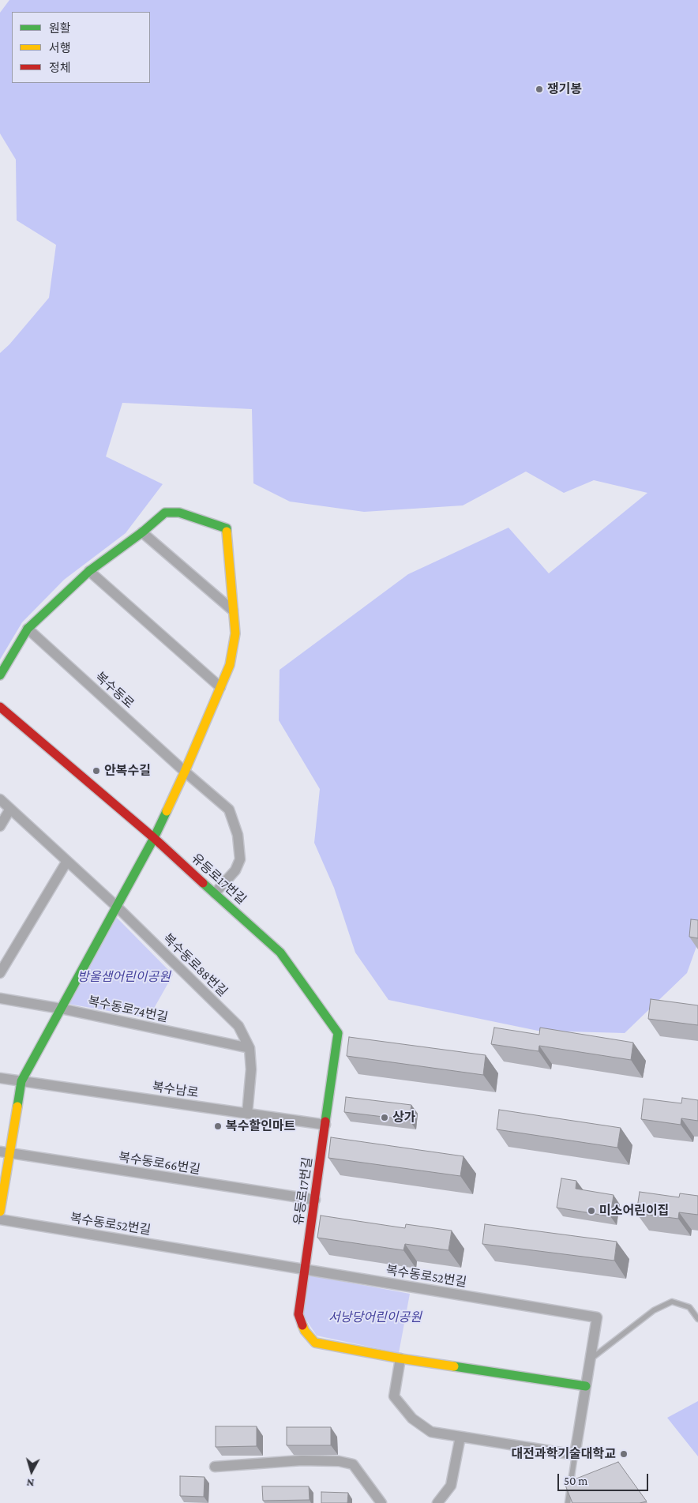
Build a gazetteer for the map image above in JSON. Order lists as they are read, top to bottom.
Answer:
{
  "streets": {
    "street": [
      "복수동로",
      "유등로17번길",
      "복수동로88번길",
      "복수동로74번길",
      "복수남로",
      "복수동로66번길",
      "복수동로52번길"
    ]
  },
  "crossings": [
    ["복수동로", "유등로17번길"],
    ["유등로17번길", "복수남로"],
    ["유등로17번길", "복수동로66번길"],
    ["유등로17번길", "복수동로52번길"],
    ["복수동로88번길", "복수동로74번길"],
    ["복수동로88번길", "복수남로"]
  ],
  "parks": ["방울샘어린이공원", "서낭당어린이공원"],
  "places": [
    "쟁기봉",
    "안복수길",
    "상가",
    "복수할인마트",
    "미소어린이집",
    "대전과학기술대학교"
  ],
  "legend": ["원활", "서행", "정체"],
  "scale_bar": "50 m",
  "north": "bottom"
}
